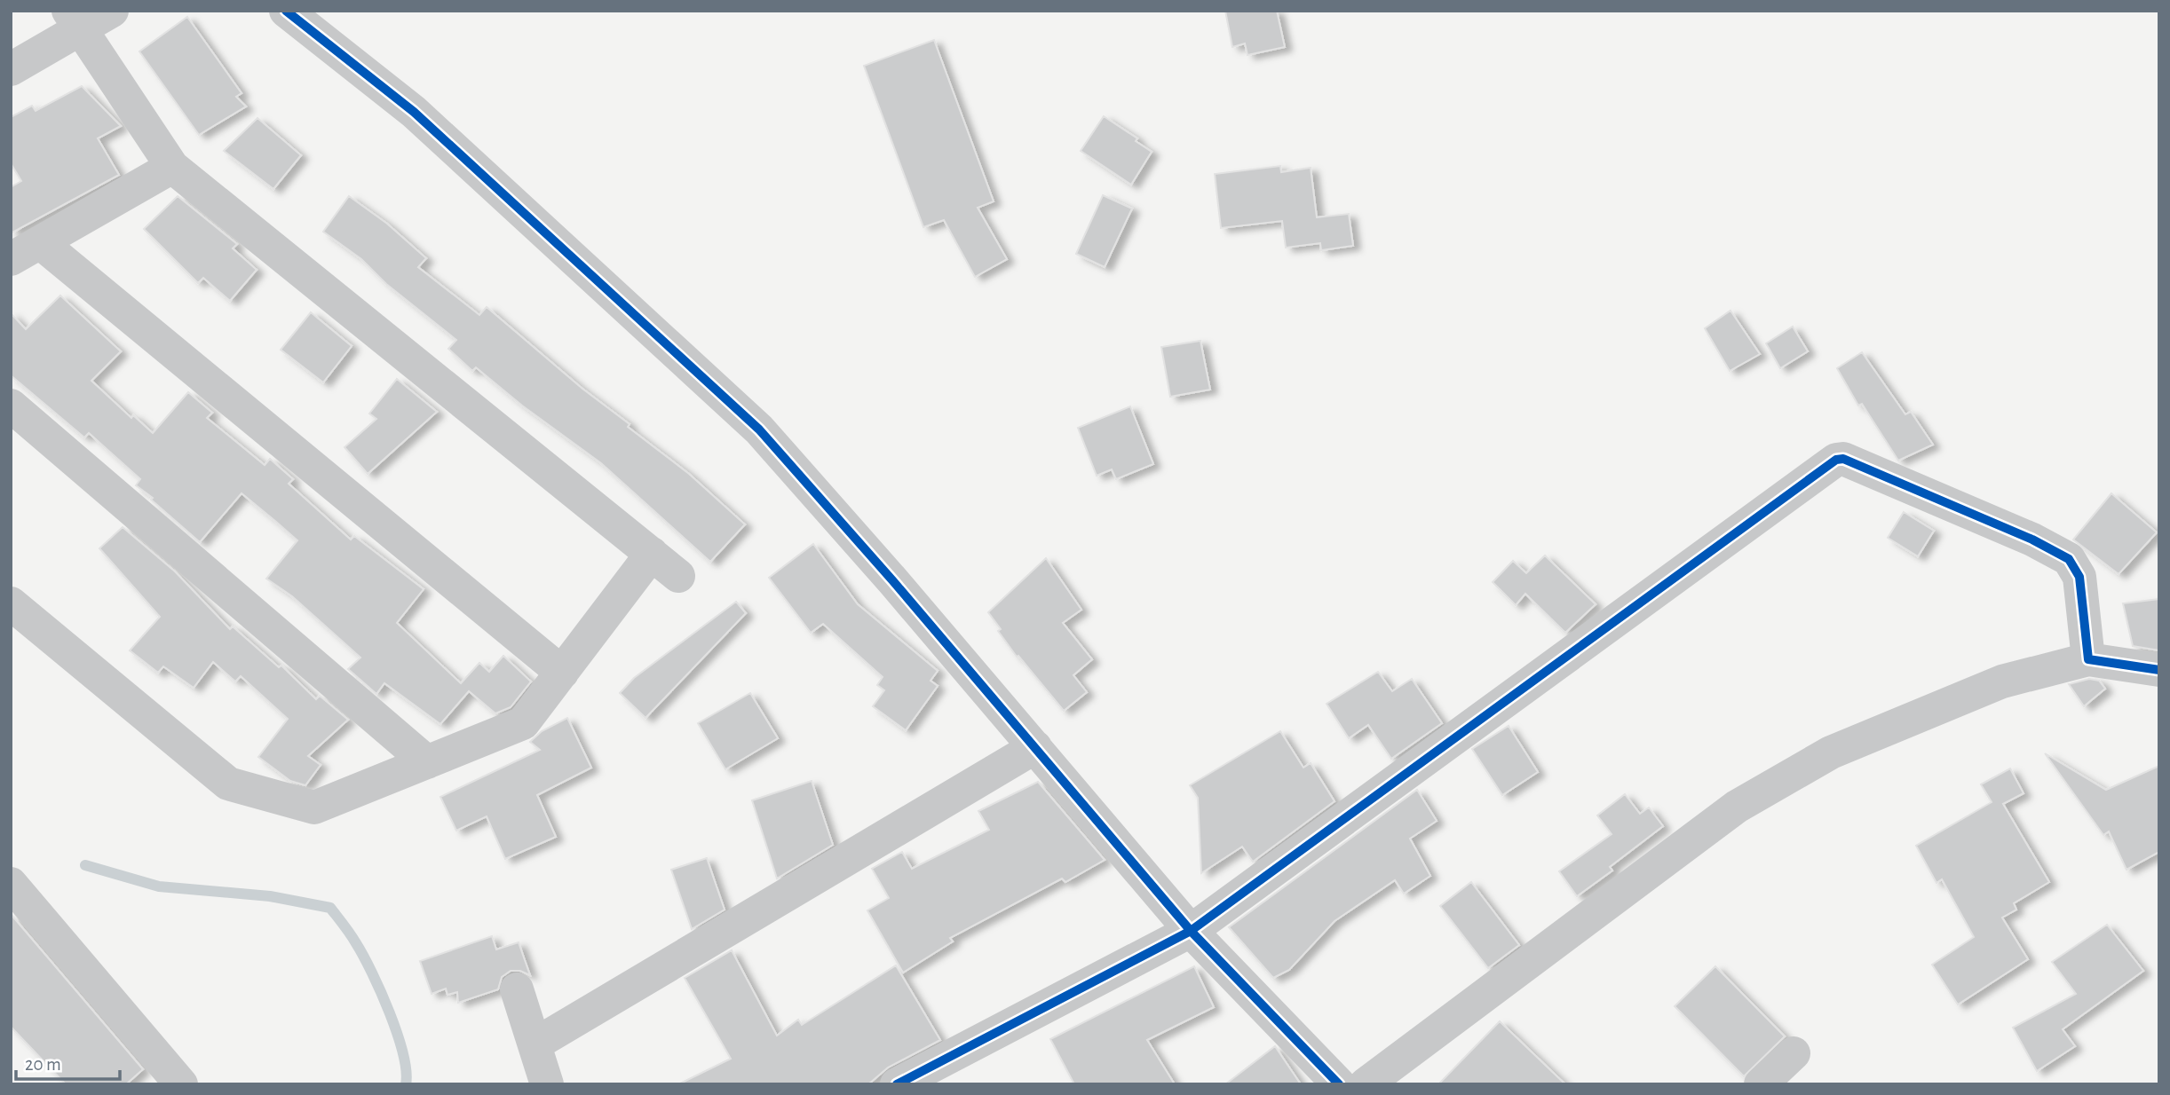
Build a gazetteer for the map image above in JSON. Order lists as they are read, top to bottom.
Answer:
{
  "scale_bar": "20 m"
}
